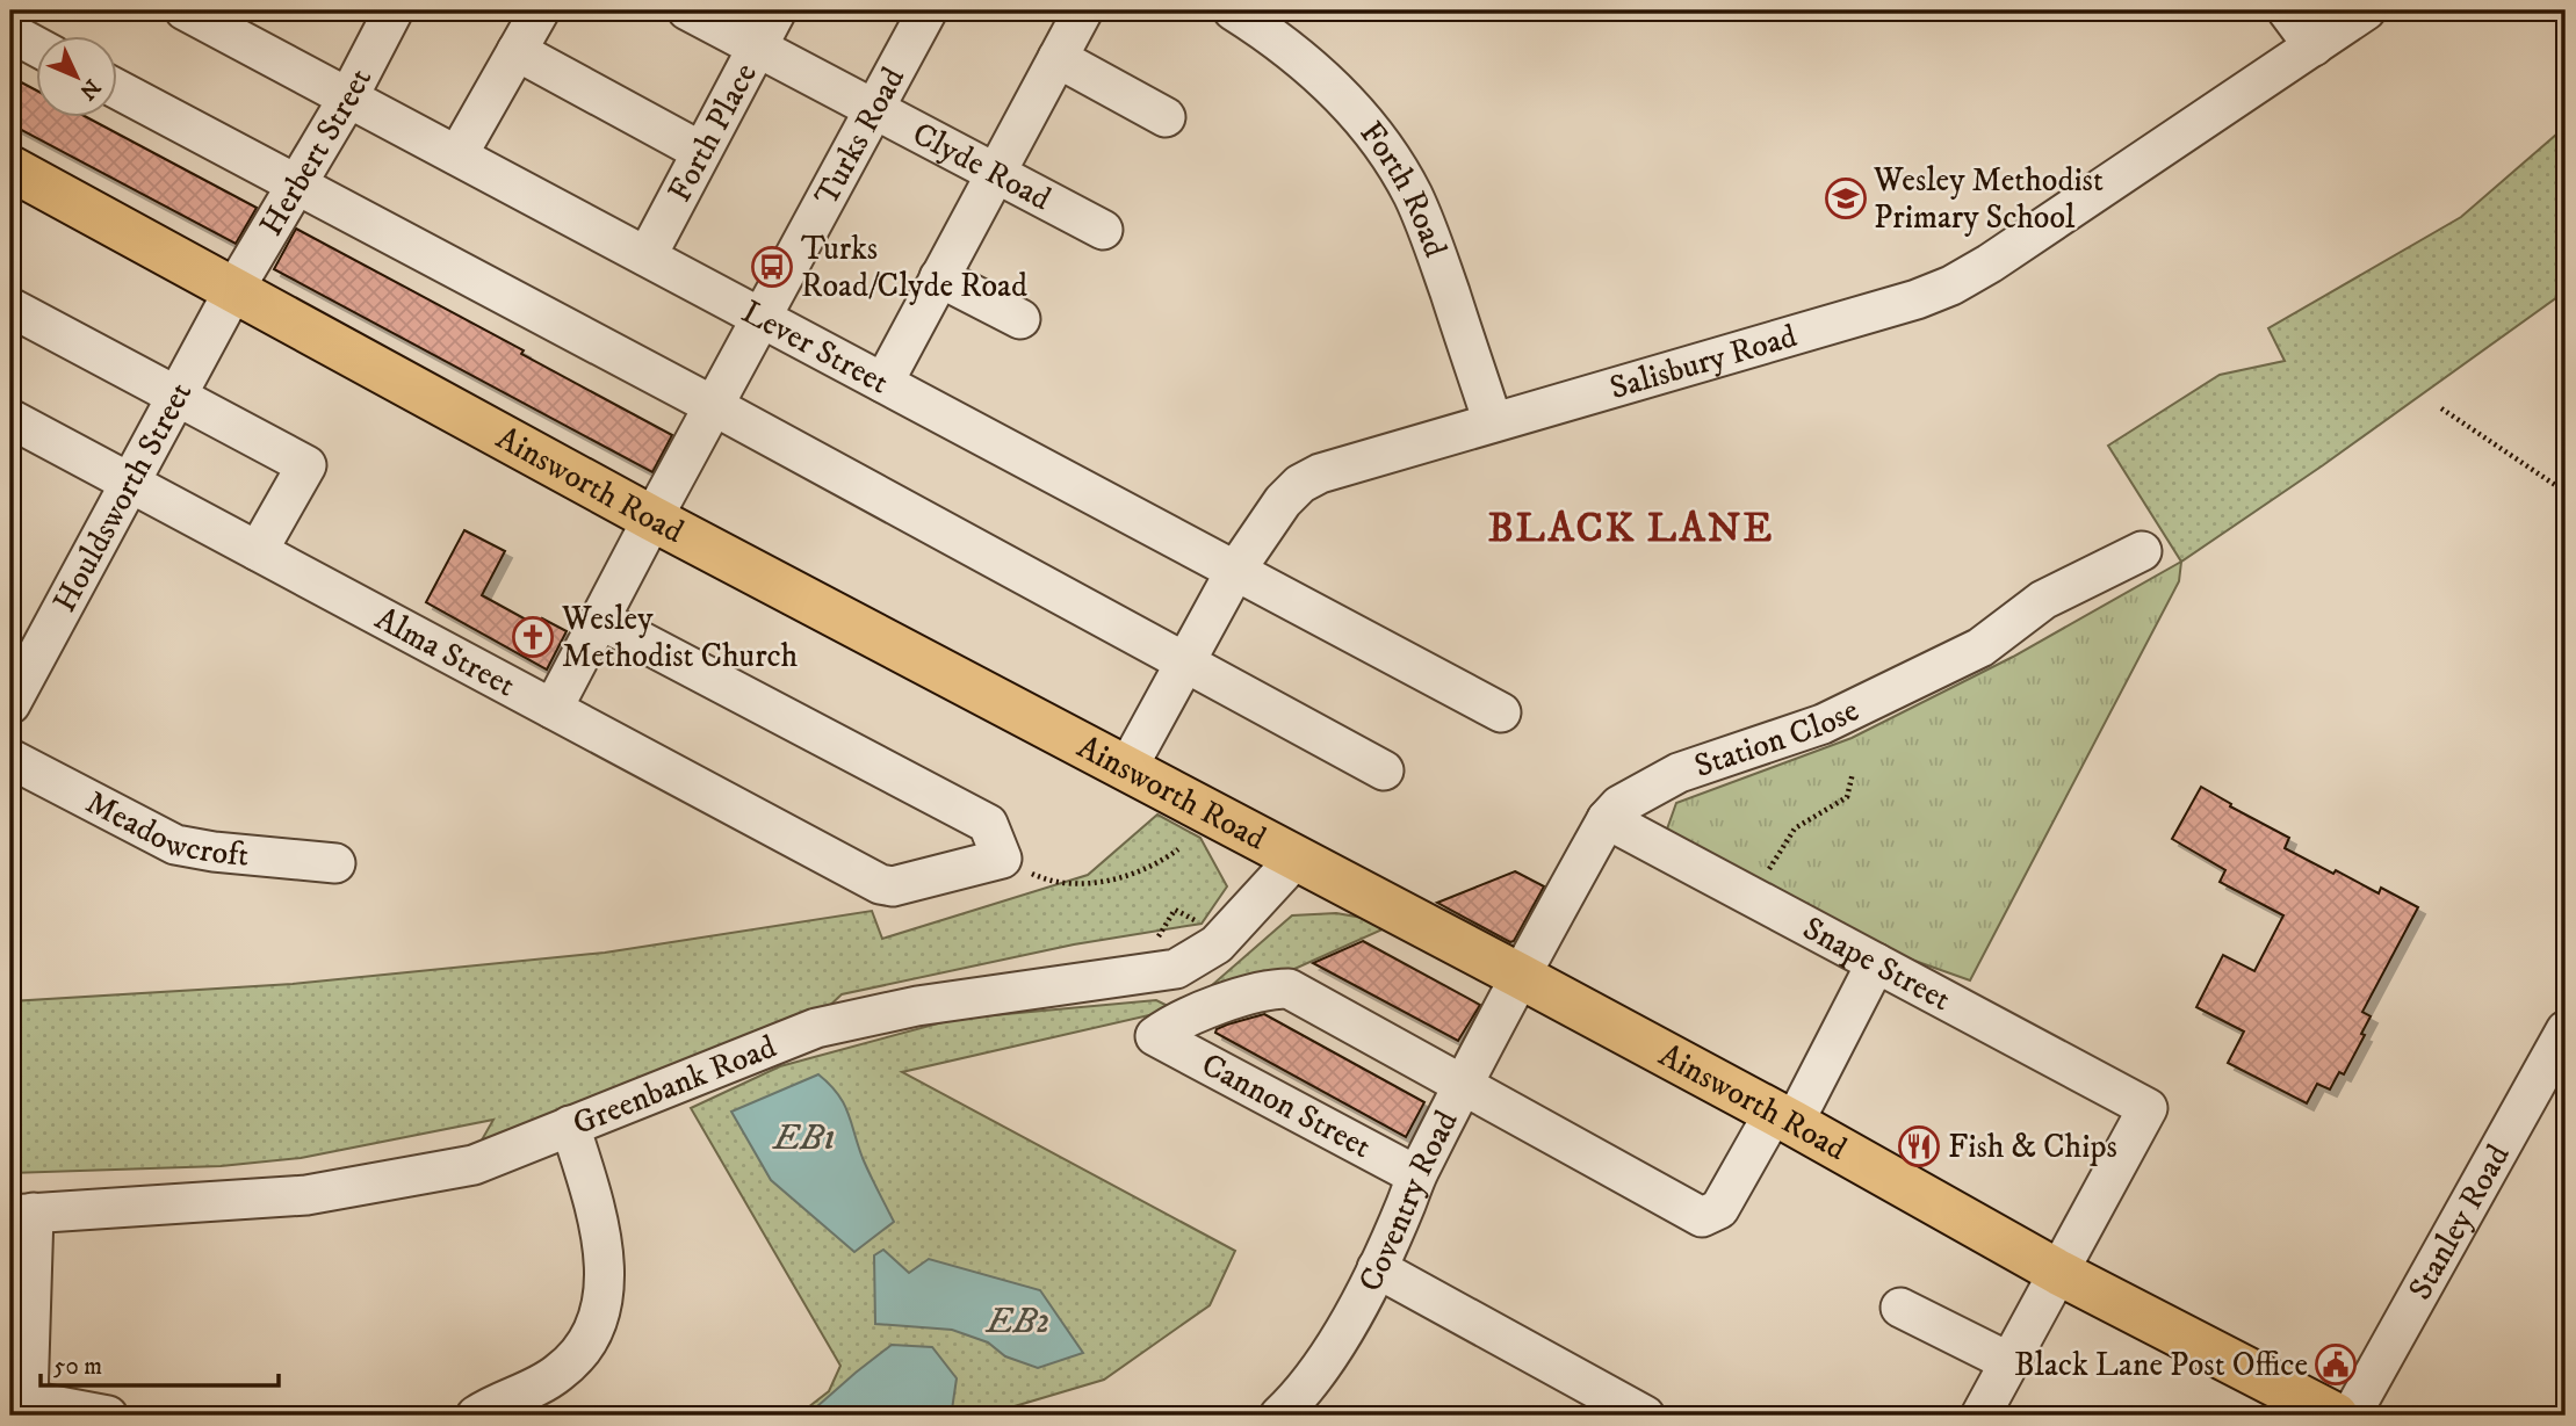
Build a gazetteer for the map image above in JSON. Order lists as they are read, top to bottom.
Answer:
{
  "streets": {
    "main road": ["Ainsworth Road"],
    "street": [
      "Forth Place",
      "Turks Road",
      "Herbert Street",
      "Clyde Road",
      "Forth Road",
      "Lever Street",
      "Salisbury Road",
      "Houldsworth Street",
      "Alma Street",
      "Station Close",
      "Meadowcroft",
      "Snape Street",
      "Greenbank Road",
      "Cannon Street",
      "Coventry Road",
      "Stanley Road"
    ]
  },
  "crossings": [
    ["Forth Place", "Clyde Road"],
    ["Forth Place", "Lever Street"],
    ["Turks Road", "Clyde Road"],
    ["Turks Road", "Lever Street"],
    ["Turks Road", "Ainsworth Road"],
    ["Turks Road", "Alma Street"],
    ["Herbert Street", "Lever Street"],
    ["Herbert Street", "Ainsworth Road"],
    ["Herbert Street", "Houldsworth Street"],
    ["Forth Road", "Salisbury Road"],
    ["Lever Street", "Salisbury Road"],
    ["Salisbury Road", "Ainsworth Road"],
    ["Ainsworth Road", "Houldsworth Street"],
    ["Ainsworth Road", "Station Close"],
    ["Ainsworth Road", "Snape Street"],
    ["Ainsworth Road", "Greenbank Road"],
    ["Ainsworth Road", "Coventry Road"],
    ["Houldsworth Street", "Alma Street"],
    ["Station Close", "Snape Street"],
    ["Station Close", "Coventry Road"],
    ["Cannon Street", "Coventry Road"]
  ],
  "districts": ["BLACK LANE"],
  "water": ["EB1", "EB2"],
  "places": {
    "school or university": ["Wesley Methodist Primary School"],
    "bus stop": ["Turks Road/Clyde Road"],
    "church": ["Wesley Methodist Church"],
    "restaurant": ["Fish & Chips"],
    "public building": ["Black Lane Post Office"]
  },
  "scale_bar": "50 m",
  "north": "bottom right"
}
